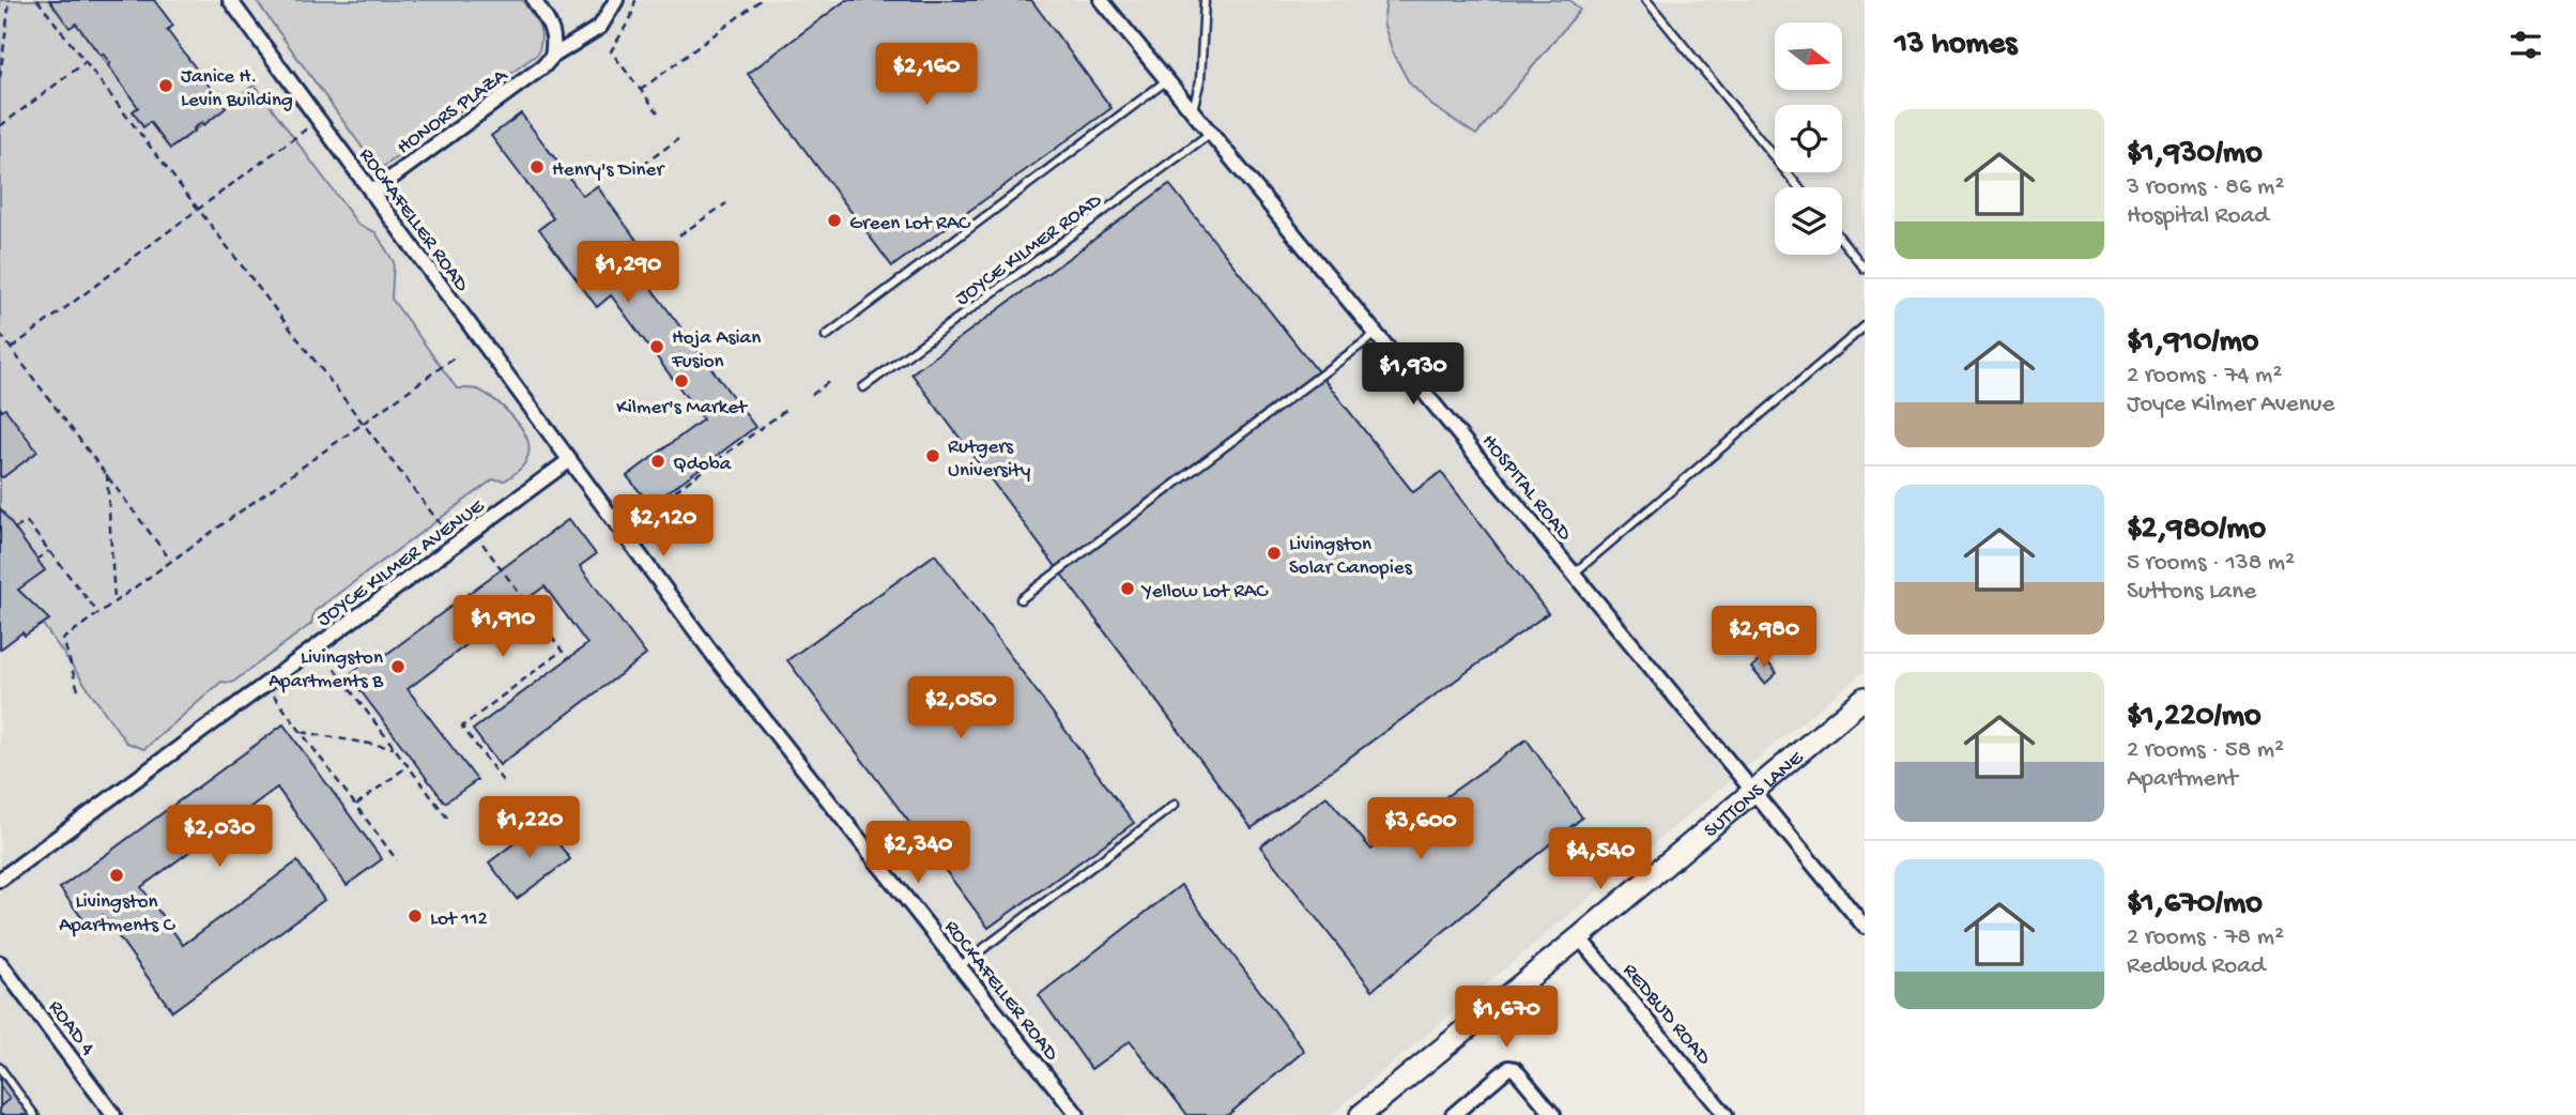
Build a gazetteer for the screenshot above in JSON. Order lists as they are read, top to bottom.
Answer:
{
  "streets": {
    "street": [
      "HONORS PLAZA",
      "ROCKAFELLER ROAD",
      "HOSPITAL ROAD",
      "JOYCE KILMER AVENUE",
      "SUTTONS LANE",
      "REDBUD ROAD",
      "ROAD 4"
    ],
    "lane": ["JOYCE KILMER ROAD"]
  },
  "crossings": [
    ["HONORS PLAZA", "ROCKAFELLER ROAD"],
    ["ROCKAFELLER ROAD", "JOYCE KILMER AVENUE"],
    ["JOYCE KILMER ROAD", "HOSPITAL ROAD"],
    ["HOSPITAL ROAD", "SUTTONS LANE"],
    ["SUTTONS LANE", "REDBUD ROAD"]
  ],
  "places": [
    "Janice H. Levin Building",
    "Henry's Diner",
    "Green Lot RAC",
    "Hoja Asian Fusion",
    "Kilmer's Market",
    "Rutgers University",
    "Qdoba",
    "Livingston Solar Canopies",
    "Yellow Lot RAC",
    "Livingston Apartments B",
    "Livingston Apartments C",
    "Lot 112"
  ],
  "north": "right",
  "page": {
    "heading": "13 homes",
    "price": [
      "$2,160",
      "$1,290",
      "$1,930",
      "$2,120",
      "$1,910",
      "$2,980",
      "$2,050",
      "$1,220",
      "$3,600",
      "$2,030",
      "$2,340",
      "$4,540",
      "$1,670"
    ],
    "list": [
      {
        "name": "$1,930/mo",
        "note": "3 rooms · 86 m² · Hospital Road"
      },
      {
        "name": "$1,910/mo",
        "note": "2 rooms · 74 m² · Joyce Kilmer Avenue"
      },
      {
        "name": "$2,980/mo",
        "note": "5 rooms · 138 m² · Suttons Lane"
      },
      {
        "name": "$1,220/mo",
        "note": "2 rooms · 58 m² · Apartment"
      },
      {
        "name": "$1,670/mo",
        "note": "2 rooms · 78 m² · Redbud Road"
      }
    ]
  }
}
